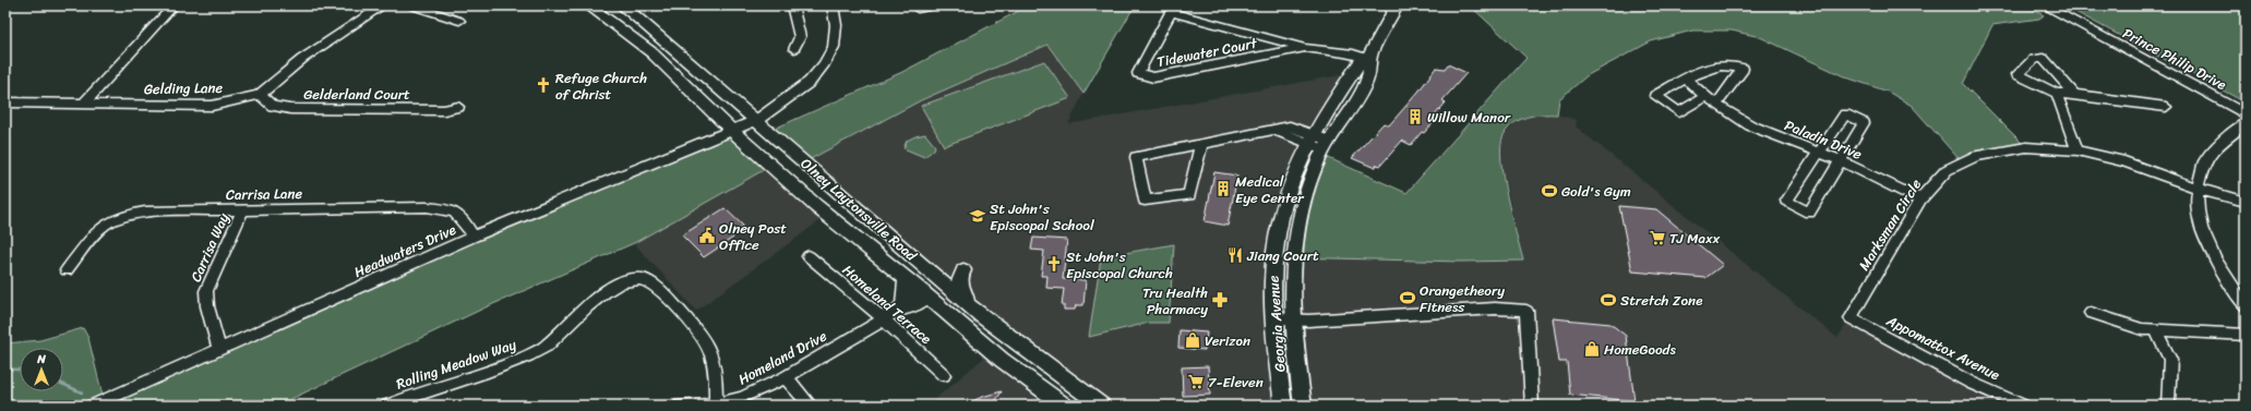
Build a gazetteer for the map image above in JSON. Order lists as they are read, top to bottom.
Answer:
{
  "streets": {
    "main road": ["Olney Laytonsville Road", "Georgia Avenue"],
    "street": [
      "Tidewater Court",
      "Prince Philip Drive",
      "Gelding Lane",
      "Gelderland Court",
      "Paladin Drive",
      "Carrisa Lane",
      "Marksman Circle",
      "Carrisa Way",
      "Headwaters Drive",
      "Homeland Terrace",
      "Appomattox Avenue",
      "Homeland Drive",
      "Rolling Meadow Way"
    ]
  },
  "crossings": [
    ["Tidewater Court", "Georgia Avenue"],
    ["Gelding Lane", "Gelderland Court"],
    ["Paladin Drive", "Marksman Circle"],
    ["Carrisa Lane", "Carrisa Way"],
    ["Carrisa Lane", "Headwaters Drive"],
    ["Olney Laytonsville Road", "Headwaters Drive"],
    ["Olney Laytonsville Road", "Homeland Drive"],
    ["Marksman Circle", "Appomattox Avenue"],
    ["Carrisa Way", "Headwaters Drive"],
    ["Homeland Terrace", "Homeland Drive"],
    ["Homeland Drive", "Rolling Meadow Way"]
  ],
  "places": {
    "church": ["Refuge Church of Christ", "St John's Episcopal Church"],
    "building": ["Willow Manor", "Medical Eye Center"],
    "sports": ["Gold's Gym", "Orangetheory Fitness", "Stretch Zone"],
    "school or university": ["St John's Episcopal School"],
    "public building": ["Olney Post Office"],
    "supermarket": ["TJ Maxx", "7-Eleven"],
    "restaurant": ["Jiang Court"],
    "pharmacy": ["Tru Health Pharmacy"],
    "shop": ["Verizon", "HomeGoods"]
  },
  "north": "top"
}
